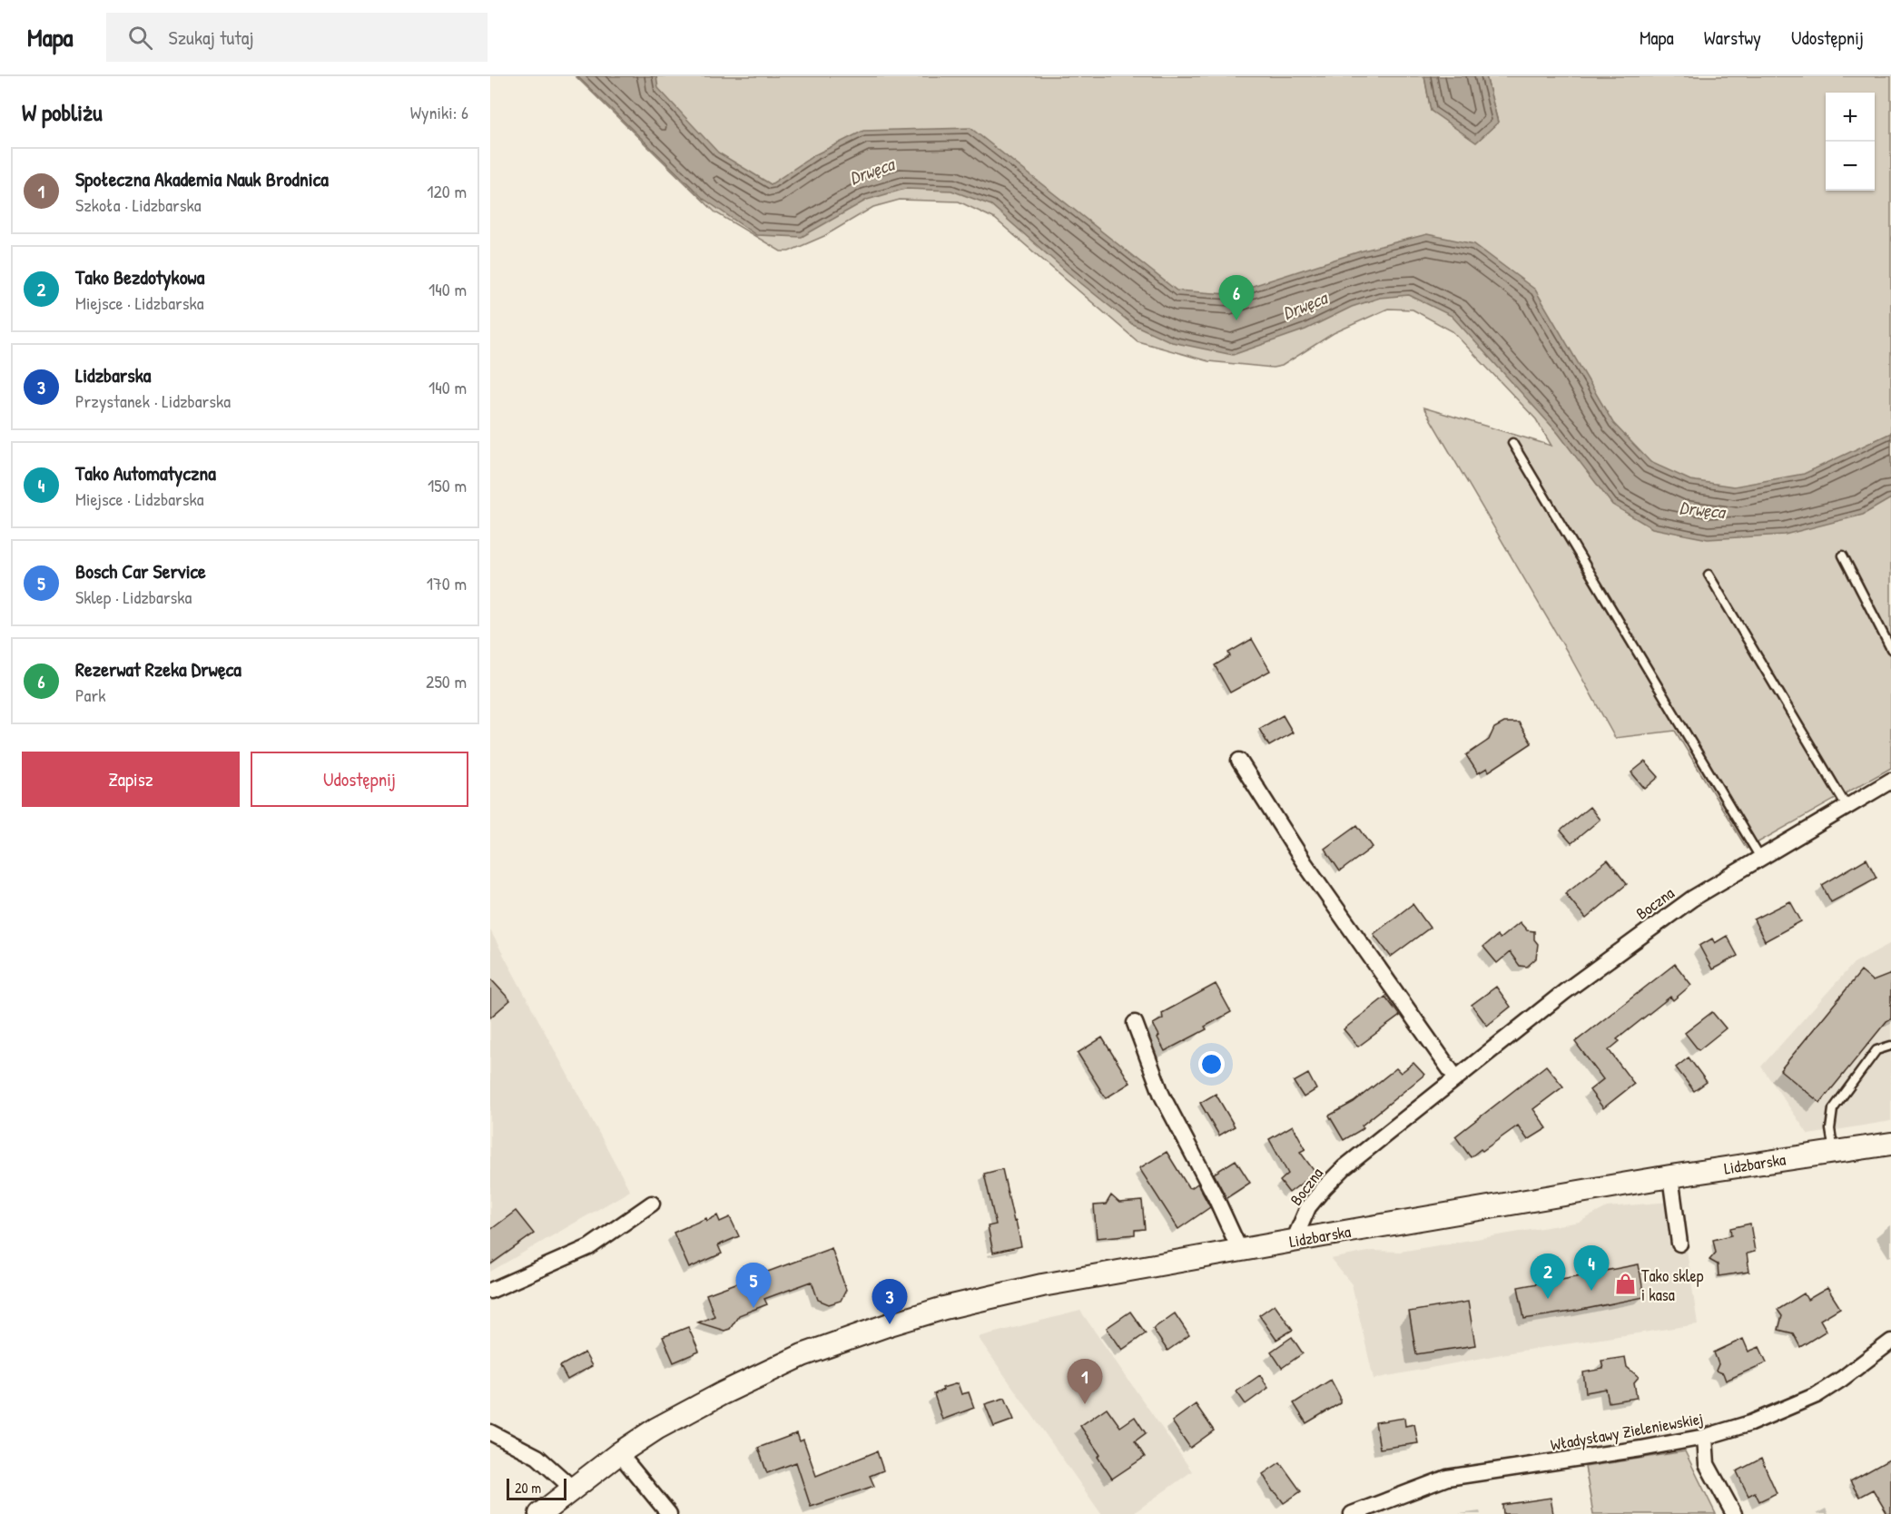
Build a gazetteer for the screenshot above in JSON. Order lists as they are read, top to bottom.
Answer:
{
  "streets": {
    "main road": ["Lidzbarska"],
    "street": ["Boczna", "Władysławy Zieleniewskiej"]
  },
  "crossings": [
    ["Boczna", "Lidzbarska"]
  ],
  "water": ["Drwęca"],
  "places": {
    "shop": ["Tako sklep i kasa"]
  },
  "scale_bar": "20 m",
  "page": {
    "header": "Mapa",
    "search": "Szukaj tutaj",
    "nav": ["Mapa", "Warstwy", "Udostępnij"],
    "heading": ["W pobliżu", "Wyniki: 6"],
    "map_buttons": ["+", "−"],
    "list": [
      {
        "mark": "1",
        "name": "Społeczna Akademia Nauk Brodnica",
        "note": "Szkoła · Lidzbarska",
        "value": "120 m"
      },
      {
        "mark": "2",
        "name": "Tako Bezdotykowa",
        "note": "Miejsce · Lidzbarska",
        "value": "140 m"
      },
      {
        "mark": "3",
        "name": "Lidzbarska",
        "note": "Przystanek · Lidzbarska",
        "value": "140 m"
      },
      {
        "mark": "4",
        "name": "Tako Automatyczna",
        "note": "Miejsce · Lidzbarska",
        "value": "150 m"
      },
      {
        "mark": "5",
        "name": "Bosch Car Service",
        "note": "Sklep · Lidzbarska",
        "value": "170 m"
      },
      {
        "mark": "6",
        "name": "Rezerwat Rzeka Drwęca",
        "note": "Park",
        "value": "250 m"
      }
    ],
    "pins": [
      "6",
      "4",
      "2",
      "5",
      "3",
      "1"
    ],
    "buttons": ["Zapisz", "Udostępnij"],
    "scale": "20 m"
  }
}
